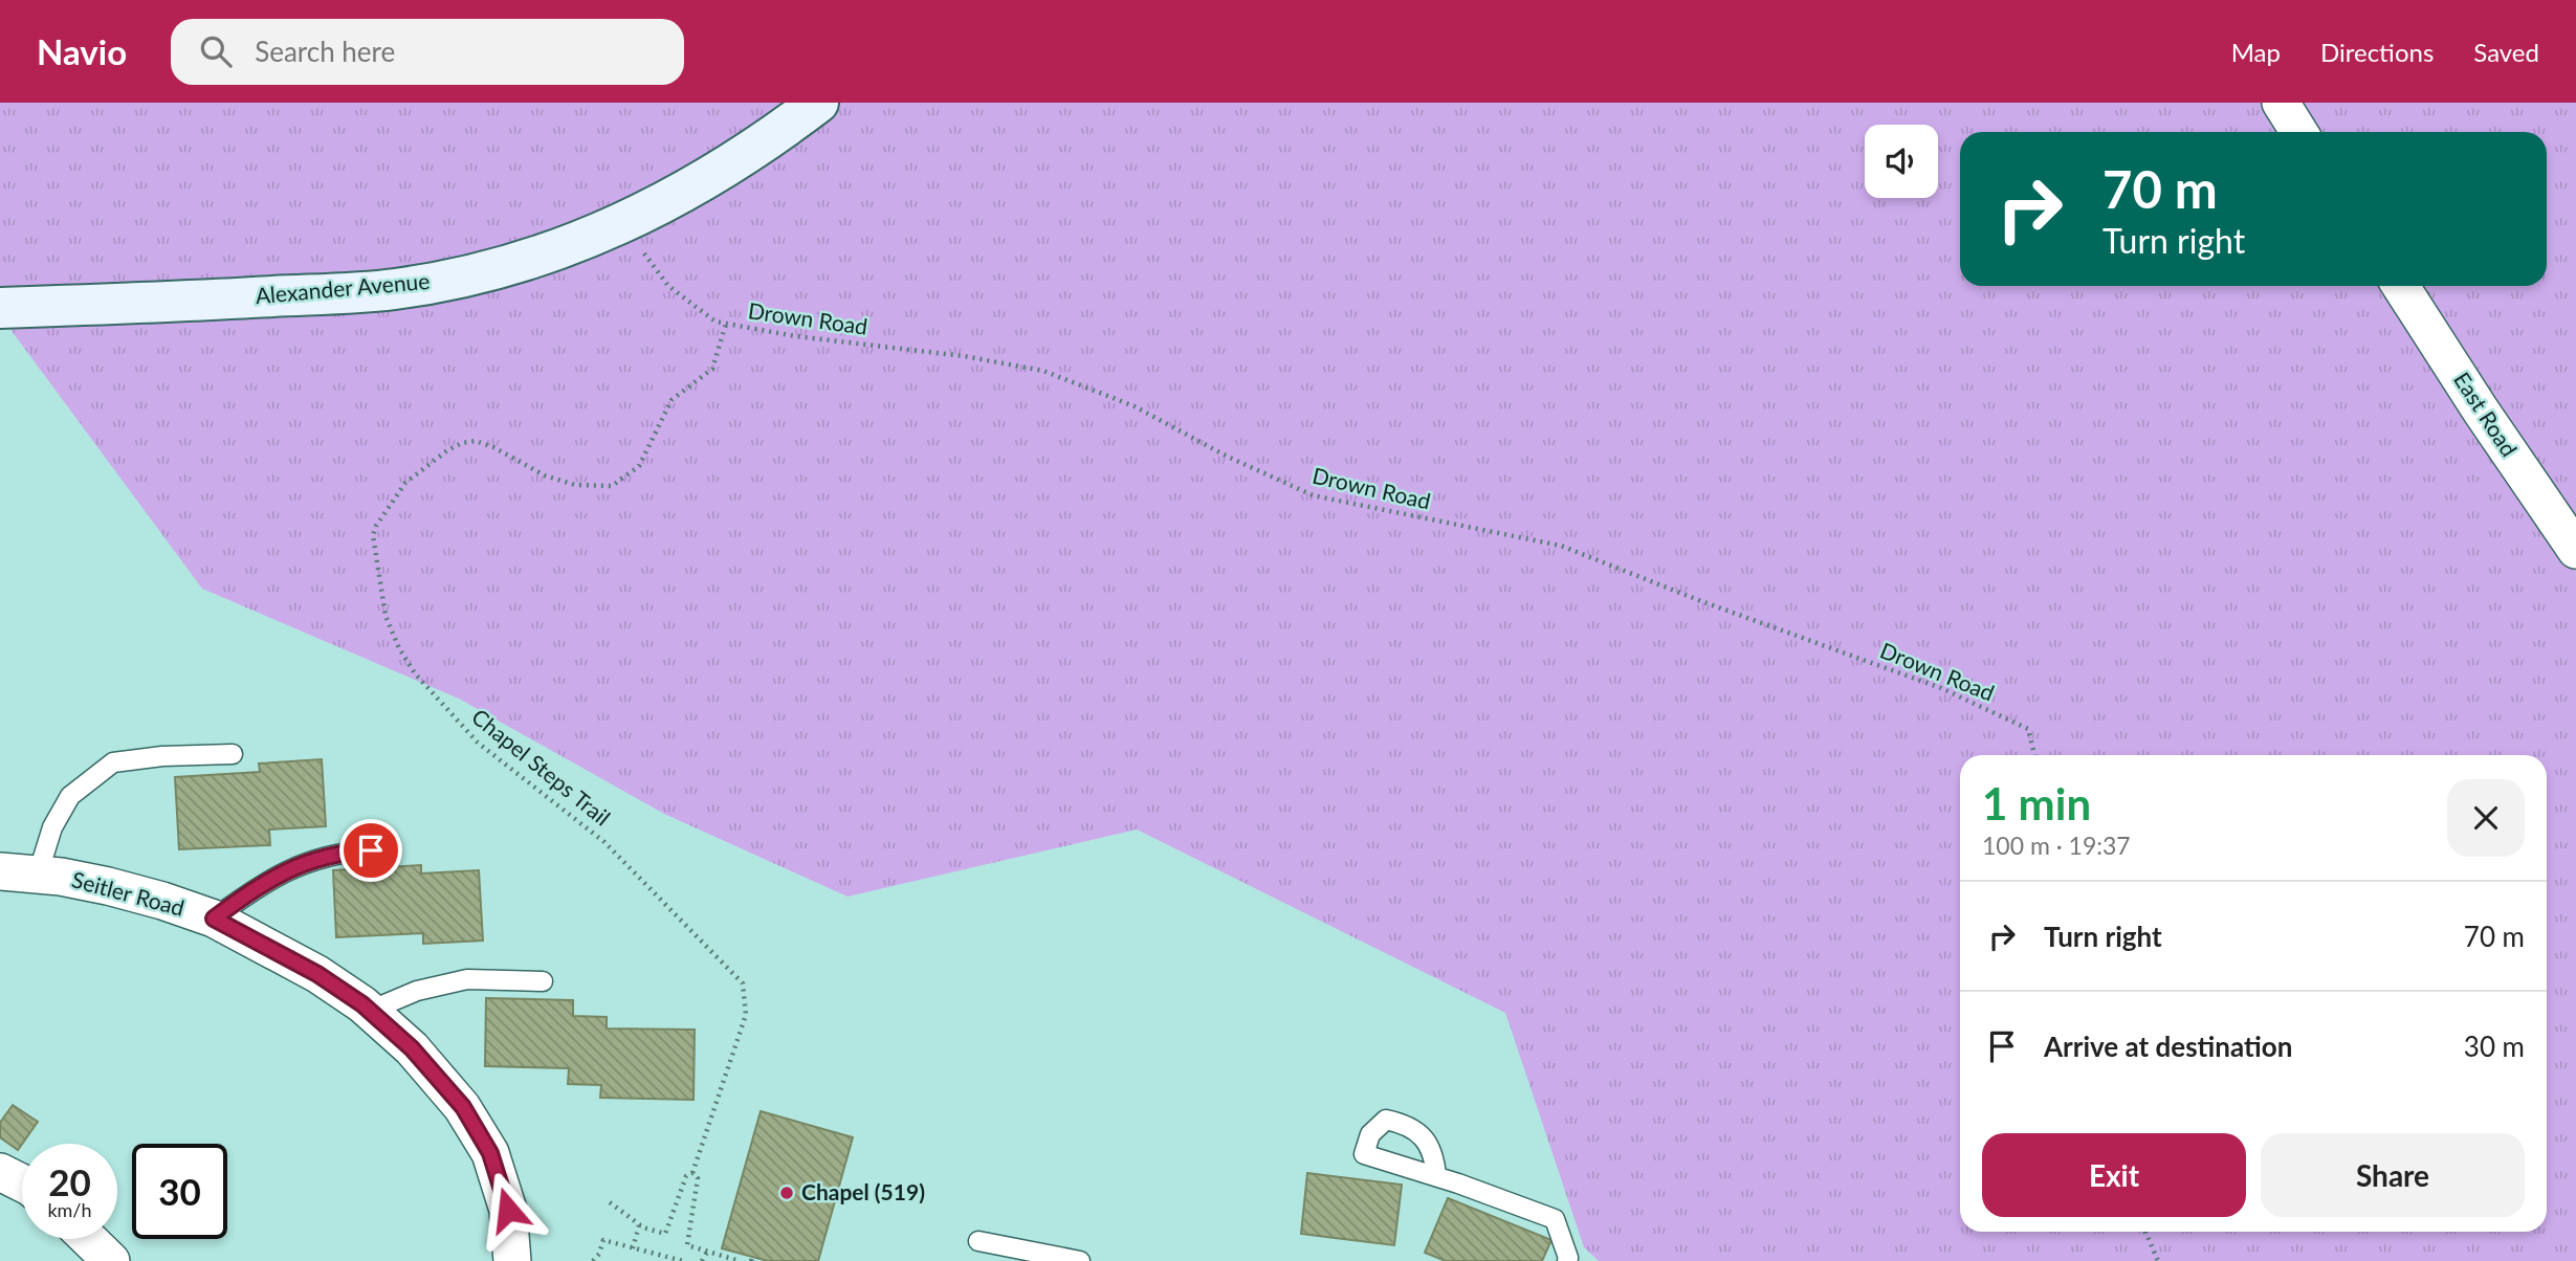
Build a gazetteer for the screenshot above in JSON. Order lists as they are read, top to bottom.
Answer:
{
  "streets": {
    "main road": ["Alexander Avenue"],
    "street": ["East Road", "Seitler Road"],
    "path": ["Drown Road", "Chapel Steps Trail"]
  },
  "crossings": [
    ["Alexander Avenue", "Drown Road"],
    ["Drown Road", "Chapel Steps Trail"]
  ],
  "places": ["Chapel (519)"],
  "page": {
    "header": "Navio",
    "search": "Search here",
    "nav": ["Map", "Directions", "Saved"],
    "turn": ["70 m", "Turn right"],
    "heading": ["1 min", "100 m · 19:37"],
    "list": [
      {
        "name": "Turn right",
        "value": "70 m"
      },
      {
        "name": "Arrive at destination",
        "value": "30 m"
      }
    ],
    "buttons": ["Exit", "Share"],
    "speed": "20 km/h",
    "limit": "30"
  }
}
